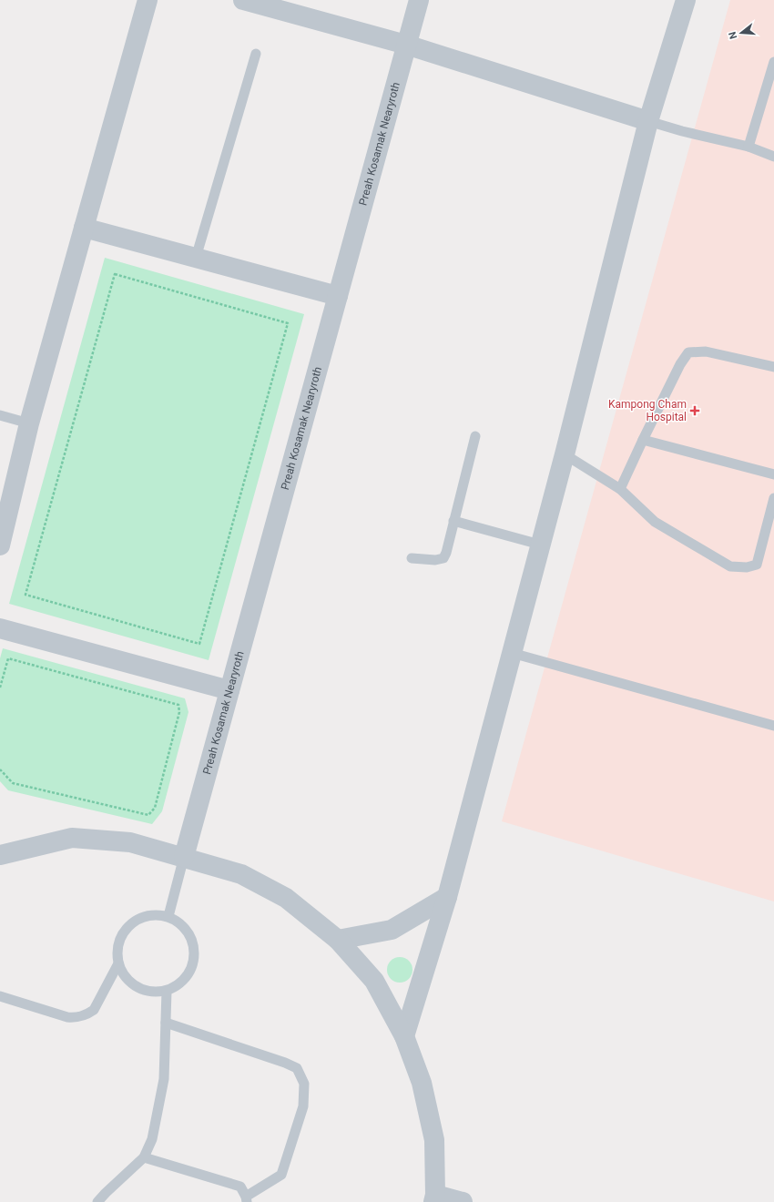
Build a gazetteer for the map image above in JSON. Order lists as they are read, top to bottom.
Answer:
{
  "streets": {
    "street": ["Preah Kosamak Nearyroth"]
  },
  "places": {
    "health": ["Kampong Cham Hospital"]
  },
  "north": "left"
}
